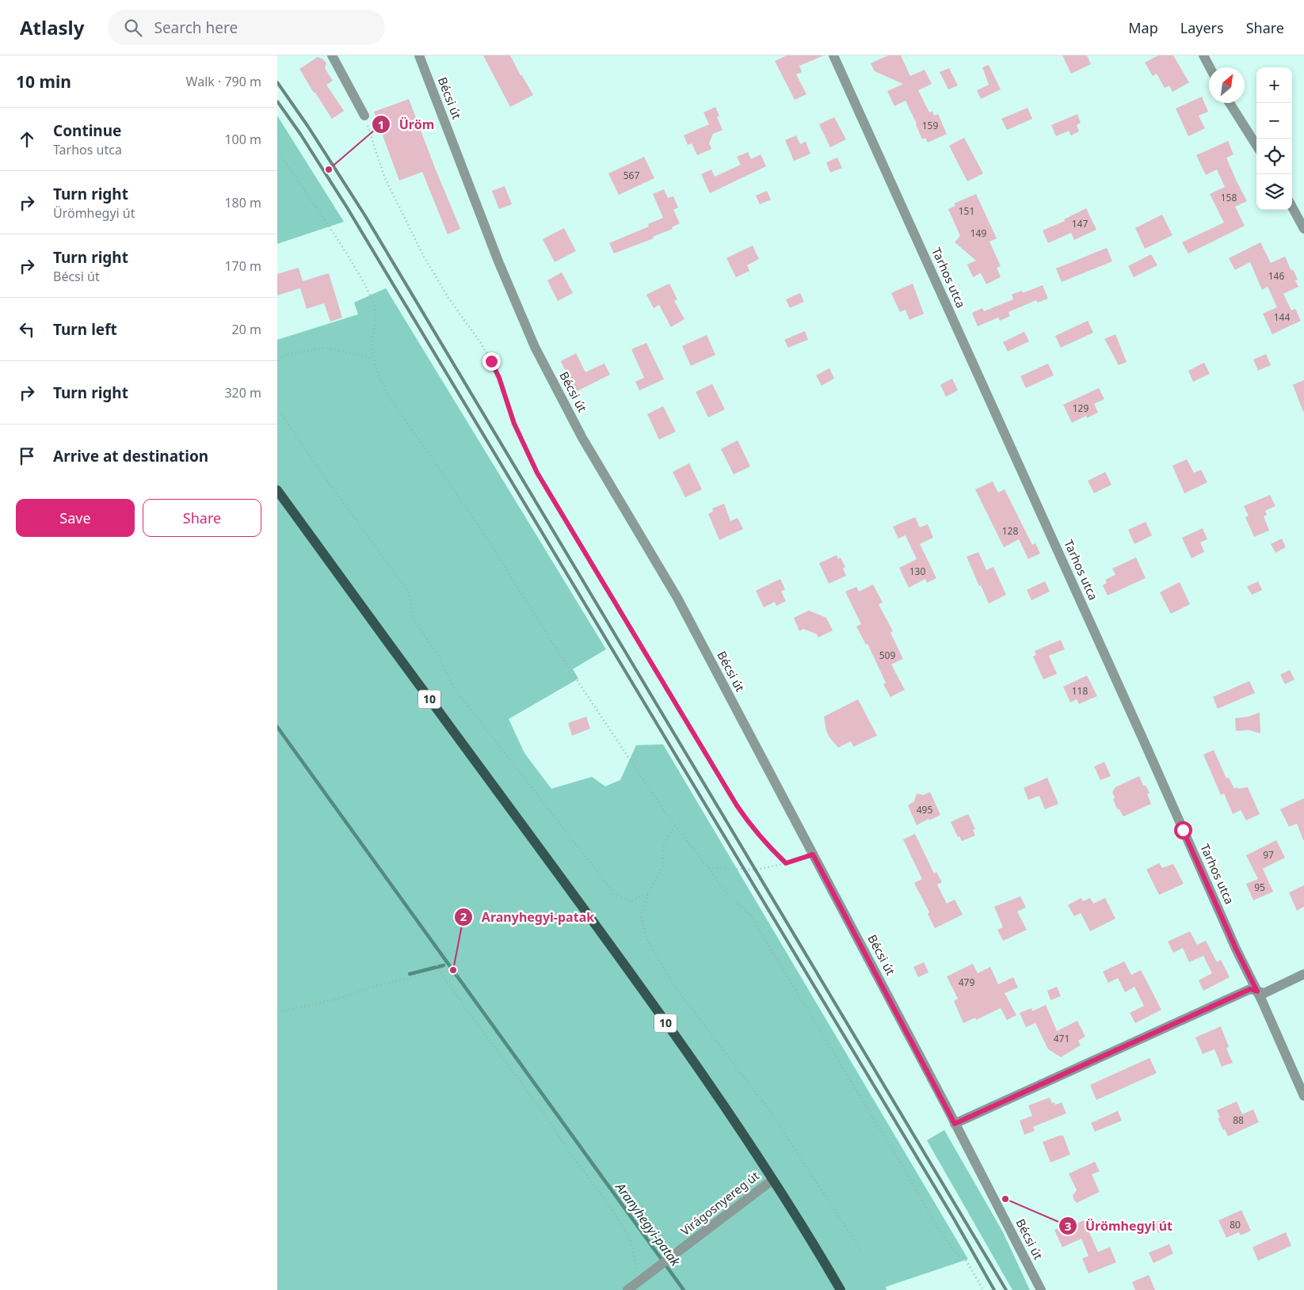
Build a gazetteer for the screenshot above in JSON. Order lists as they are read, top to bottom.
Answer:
{
  "streets": {
    "main road": ["10"],
    "street": ["Bécsi út", "Tarhos utca", "Virágosnyereg út"]
  },
  "crossings": [
    ["10", "Virágosnyereg út"]
  ],
  "water": ["Aranyhegyi-patak"],
  "places": ["Üröm", "Aranyhegyi-patak", "Ürömhegyi út"],
  "house_numbers": [
    "159",
    "567",
    "158",
    "151",
    "147",
    "149",
    "146",
    "144",
    "129",
    "128",
    "130",
    "509",
    "118",
    "495",
    "97",
    "95",
    "479",
    "471",
    "88",
    "80"
  ],
  "north": "top right",
  "page": {
    "header": "Atlasly",
    "search": "Search here",
    "nav": ["Map", "Layers", "Share"],
    "heading": ["10 min", "Walk · 790 m"],
    "map_buttons": ["+", "−"],
    "list": [
      ["Continue", "Tarhos utca", "100 m"],
      ["Turn right", "Ürömhegyi út", "180 m"],
      ["Turn right", "Bécsi út", "170 m"],
      ["Turn left", "20 m"],
      ["Turn right", "320 m"],
      "Arrive at destination"
    ],
    "buttons": ["Save", "Share"]
  }
}
